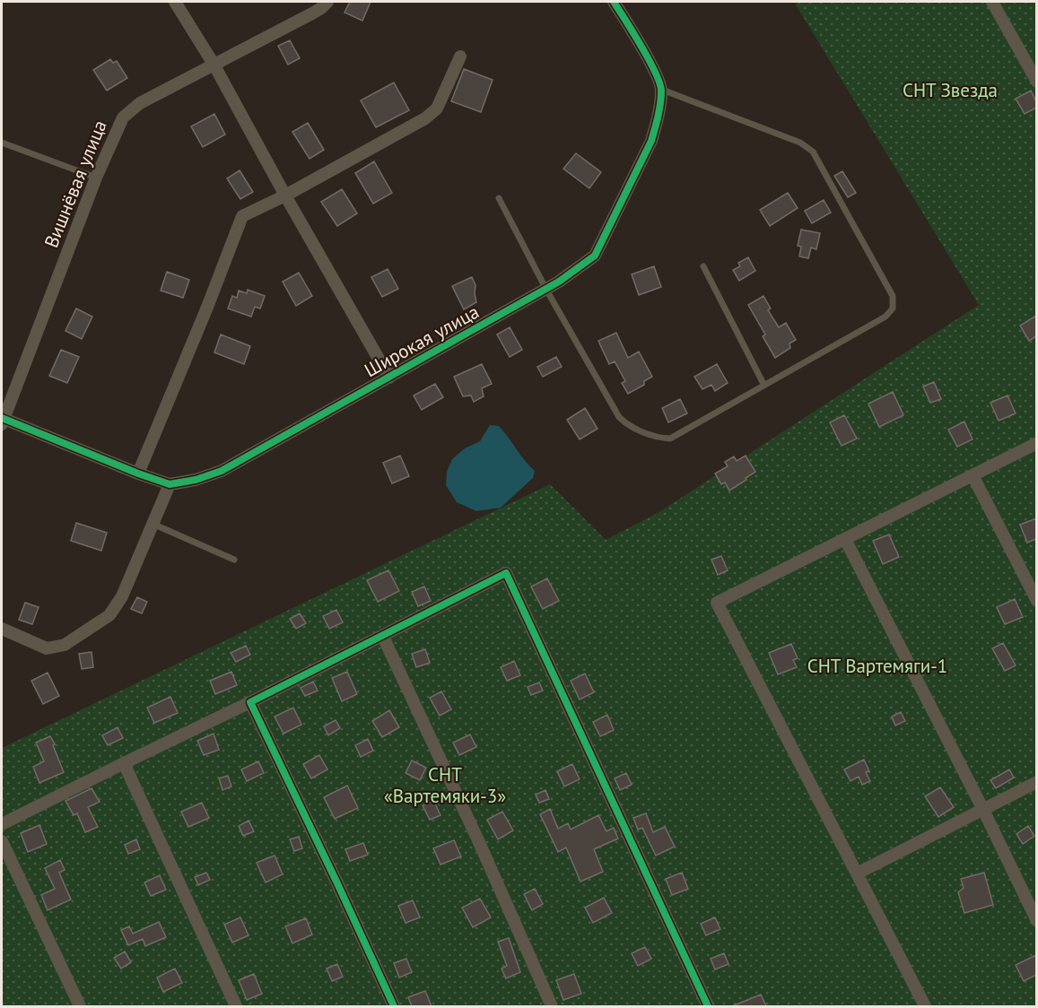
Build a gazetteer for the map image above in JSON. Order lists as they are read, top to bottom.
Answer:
{
  "streets": {
    "street": ["Вишнёвая улица", "Широкая улица"]
  },
  "parks": ["СНТ Звезда", "СНТ Вартемяги-1", "СНТ «Вартемяки-3»"]
}
